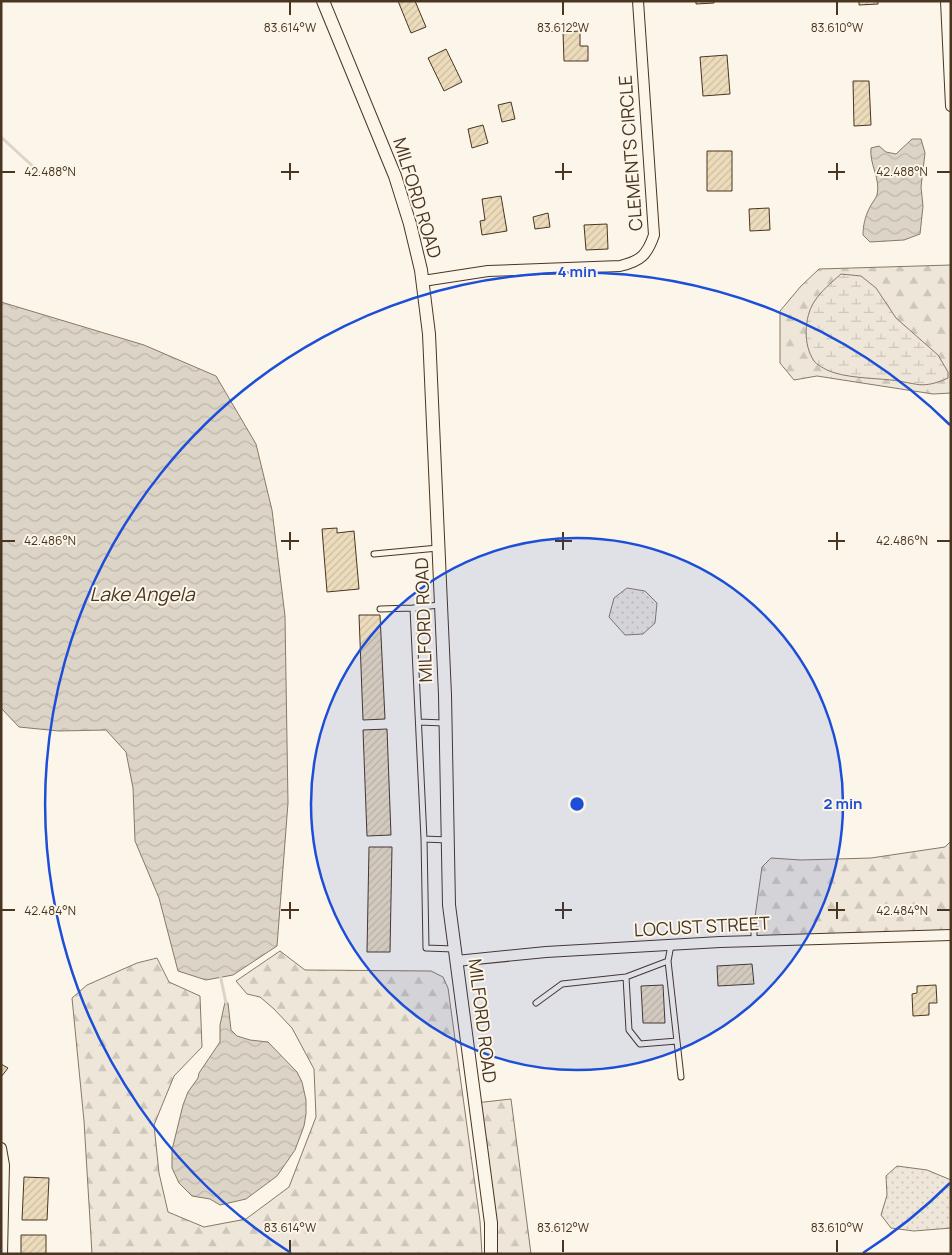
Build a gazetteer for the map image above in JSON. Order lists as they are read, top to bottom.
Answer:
{
  "streets": {
    "street": ["CLEMENTS CIRCLE", "MILFORD ROAD", "LOCUST STREET"]
  },
  "crossings": [
    ["CLEMENTS CIRCLE", "MILFORD ROAD"],
    ["MILFORD ROAD", "LOCUST STREET"]
  ],
  "water": ["Lake Angela"],
  "coordinates": [
    "83.614°W",
    "83.612°W",
    "83.610°W",
    "42.488°N",
    "42.486°N",
    "42.484°N"
  ],
  "rings": ["4 min", "2 min"]
}
